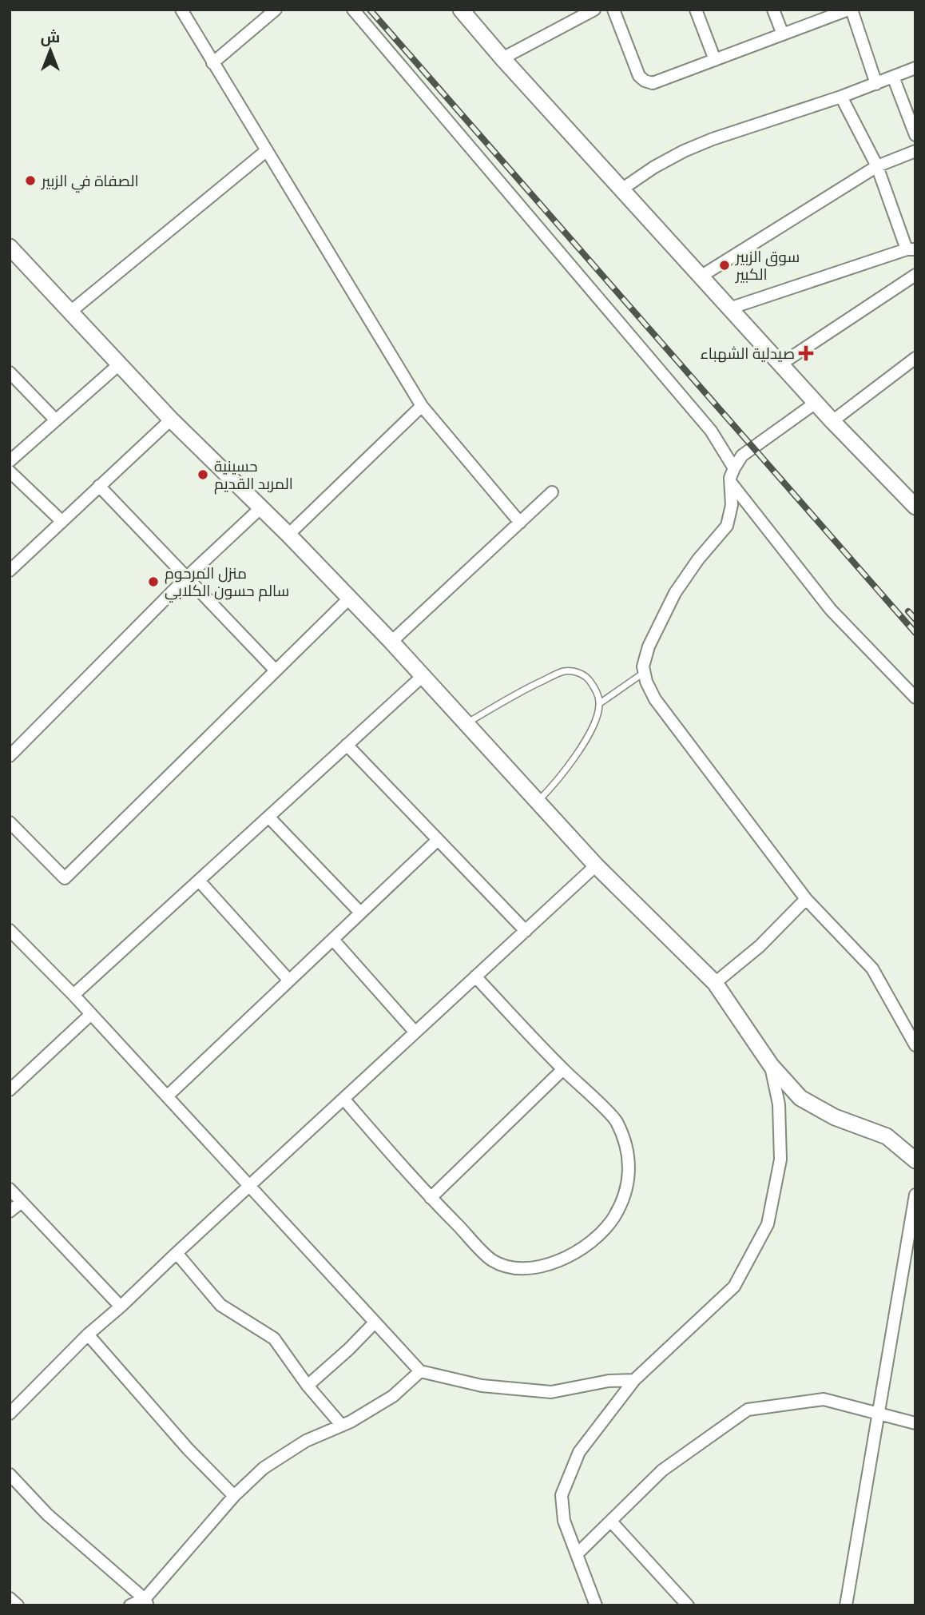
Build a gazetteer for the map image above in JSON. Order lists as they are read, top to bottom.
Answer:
{
  "places": {
    "other": [
      "الصفاة في الزبير",
      "سوق الزبير الكبير",
      "حسينية المربد القديم",
      "منزل المرحوم سالم حسون الكلابي"
    ],
    "health": ["صيدلية الشهباء"]
  },
  "north": "top"
}
